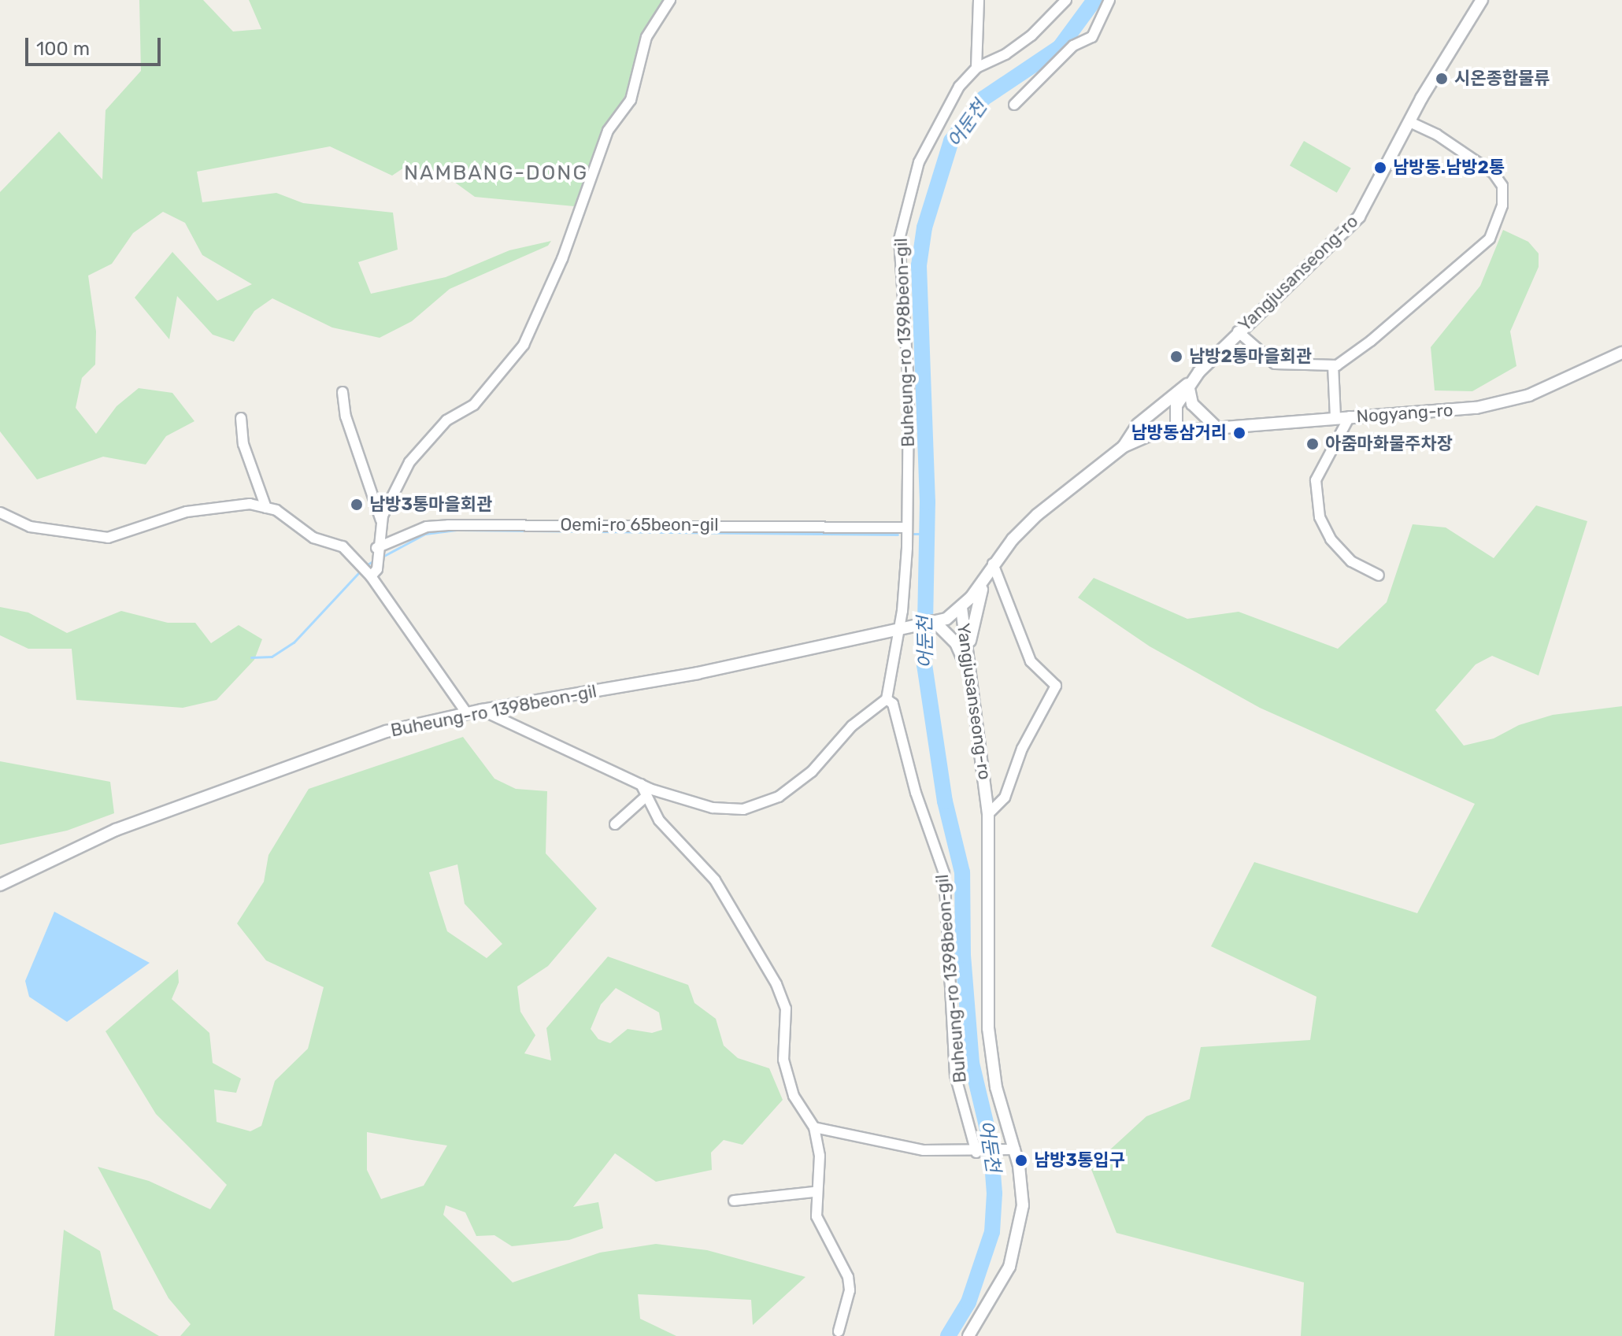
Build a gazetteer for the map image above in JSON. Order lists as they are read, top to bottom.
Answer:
{
  "streets": {
    "street": [
      "Yangjusanseong-ro",
      "Buheung-ro 1398beon-gil",
      "Nogyang-ro",
      "Oemi-ro 65beon-gil"
    ]
  },
  "crossings": [
    ["Yangjusanseong-ro", "Buheung-ro 1398beon-gil"],
    ["Yangjusanseong-ro", "Nogyang-ro"],
    ["Buheung-ro 1398beon-gil", "Oemi-ro 65beon-gil"]
  ],
  "districts": ["NAMBANG-DONG"],
  "water": ["어둔천"],
  "places": [
    "시온종합물류",
    "남방동.남방2통",
    "남방2통마을회관",
    "남방동삼거리",
    "아줌마화물주차장",
    "남방3통마을회관",
    "남방3통입구"
  ],
  "scale_bar": "100 m"
}
